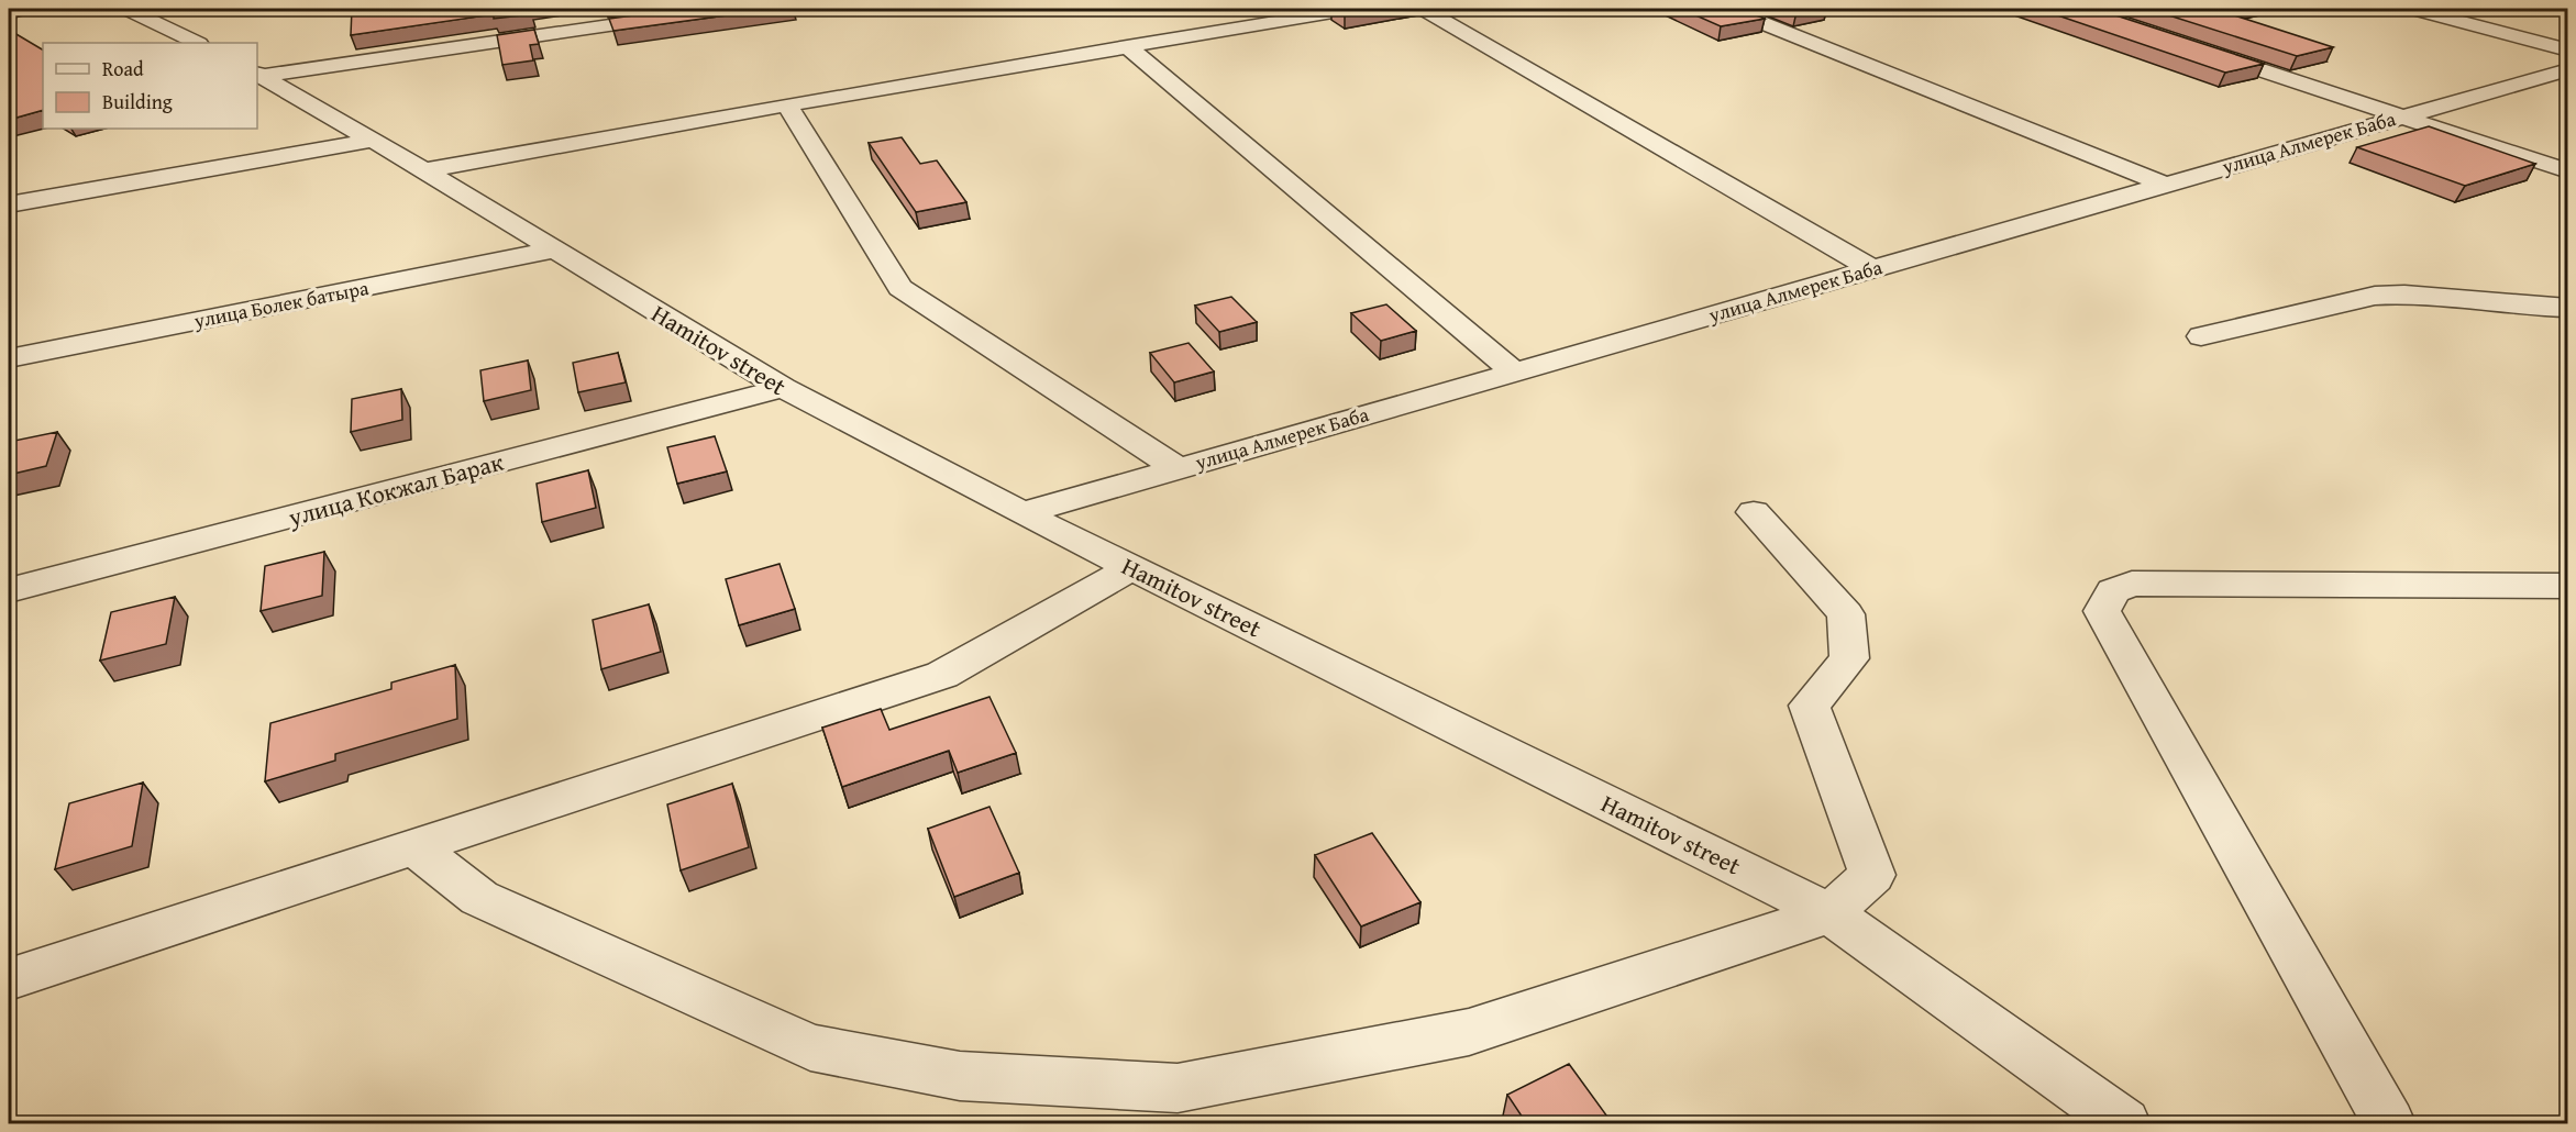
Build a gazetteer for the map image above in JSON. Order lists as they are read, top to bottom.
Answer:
{
  "streets": {
    "street": [
      "улица Алмерек Баба",
      "улица Болек батыра",
      "Hamitov street",
      "улица Кокжал Барак"
    ]
  },
  "crossings": [
    ["улица Алмерек Баба", "Hamitov street"],
    ["улица Болек батыра", "Hamitov street"],
    ["Hamitov street", "улица Кокжал Барак"]
  ],
  "legend": ["Road", "Building"]
}
